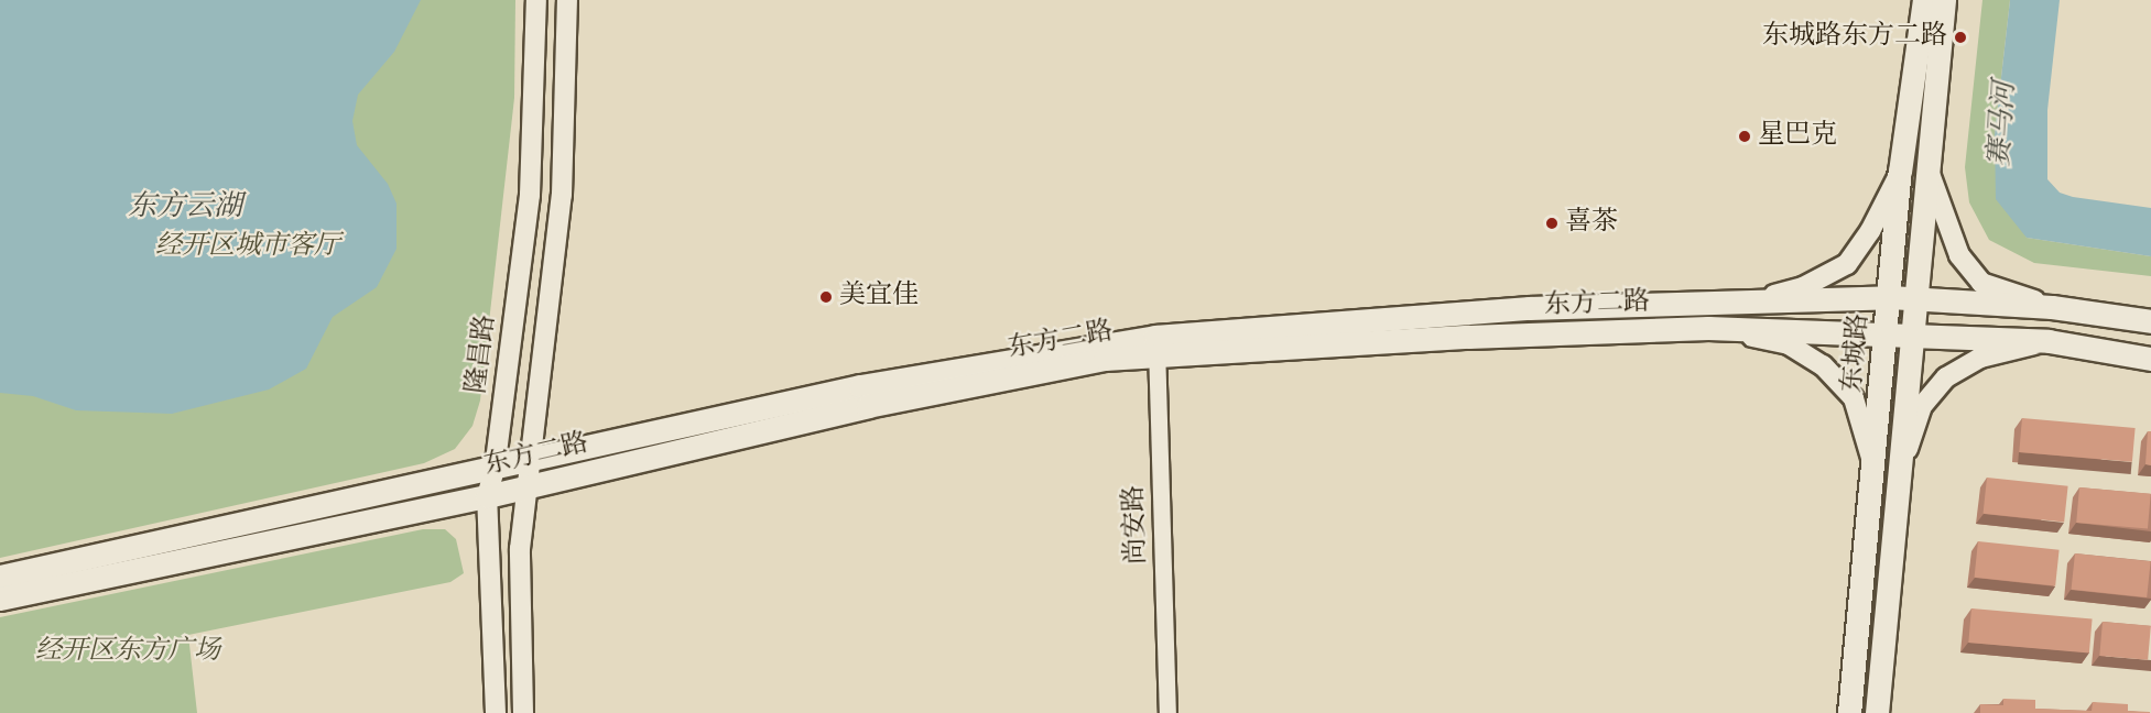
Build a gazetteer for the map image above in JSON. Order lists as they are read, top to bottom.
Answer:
{
  "streets": {
    "main road": ["东方二路", "东城路"],
    "street": ["隆昌路", "尚安路"]
  },
  "crossings": [
    ["东方二路", "东城路"],
    ["东方二路", "隆昌路"],
    ["东方二路", "尚安路"]
  ],
  "water": ["赛马河", "东方云湖"],
  "parks": ["经开区城市客厅", "经开区东方广场"],
  "places": [
    "东城路东方二路",
    "星巴克",
    "喜茶",
    "美宜佳"
  ]
}
